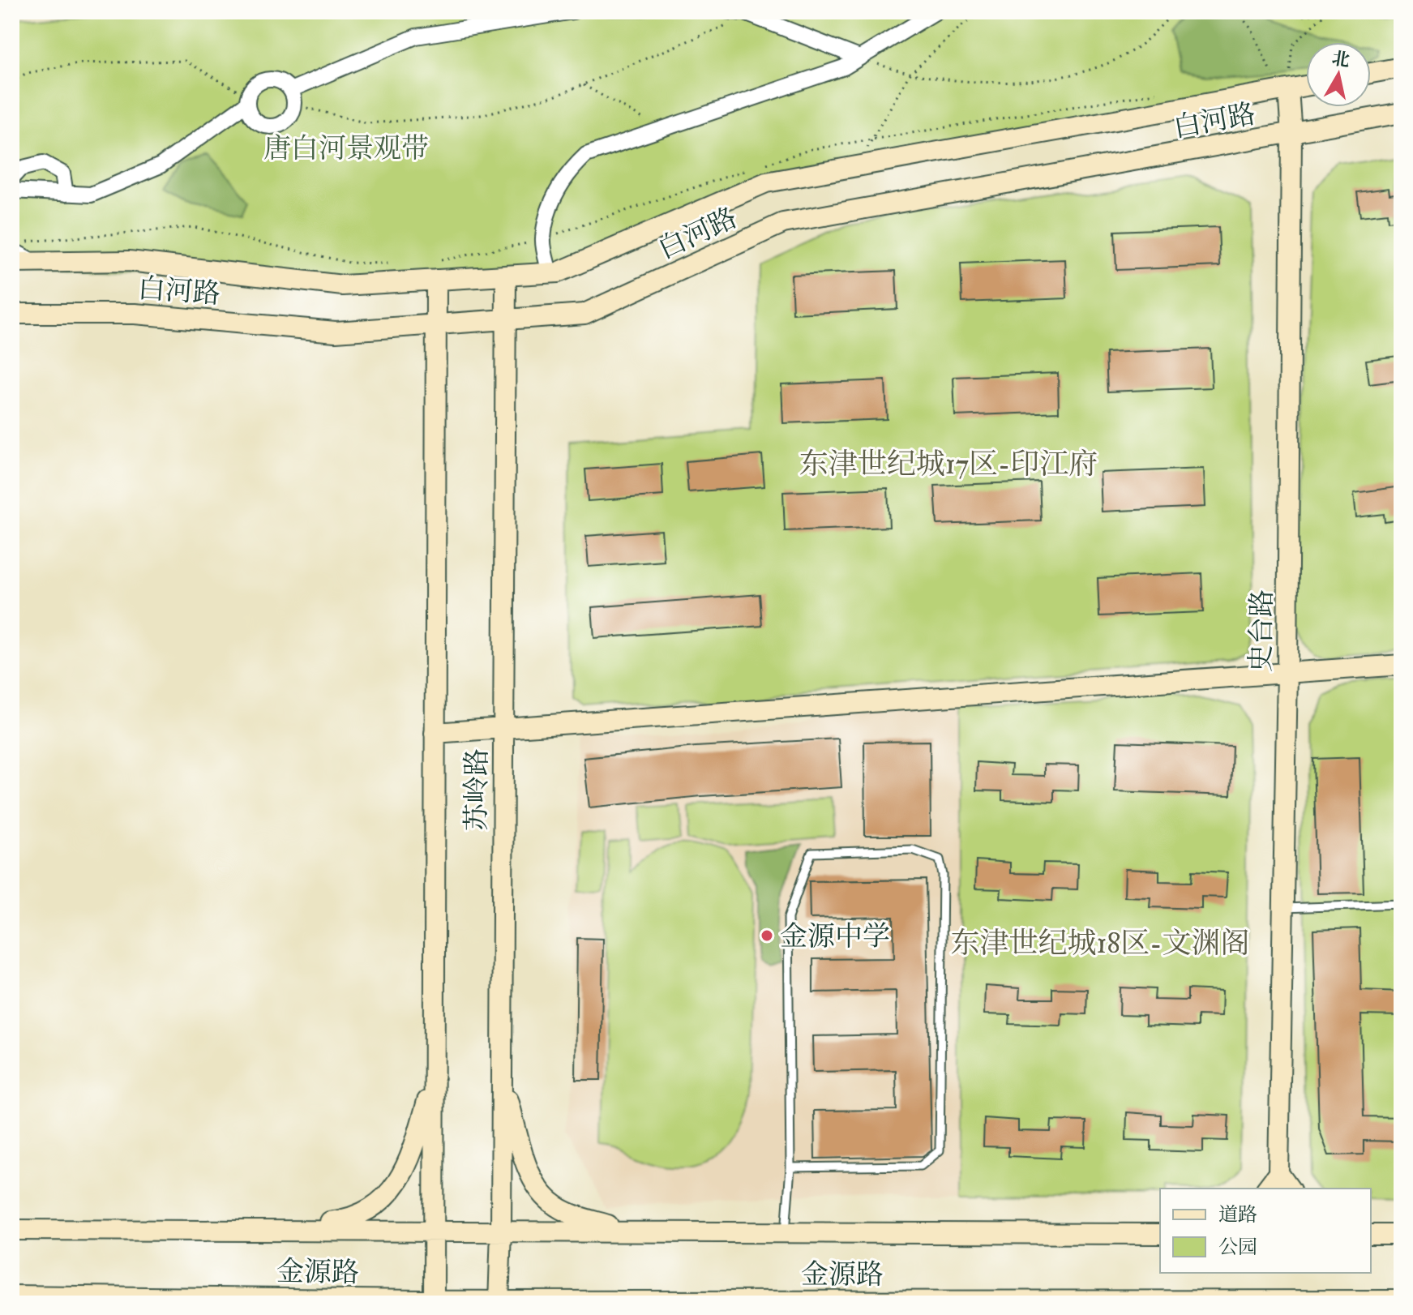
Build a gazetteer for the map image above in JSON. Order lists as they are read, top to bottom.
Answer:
{
  "streets": {
    "main road": [
      "白河路",
      "史台路",
      "苏岭路",
      "金源路"
    ]
  },
  "crossings": [
    ["白河路", "史台路"],
    ["白河路", "苏岭路"],
    ["苏岭路", "金源路"]
  ],
  "districts": ["东津世纪城17区-印江府", "东津世纪城18区-文渊阁"],
  "parks": ["唐白河景观带"],
  "places": ["金源中学"],
  "legend": ["道路", "公园"],
  "north": "top"
}
